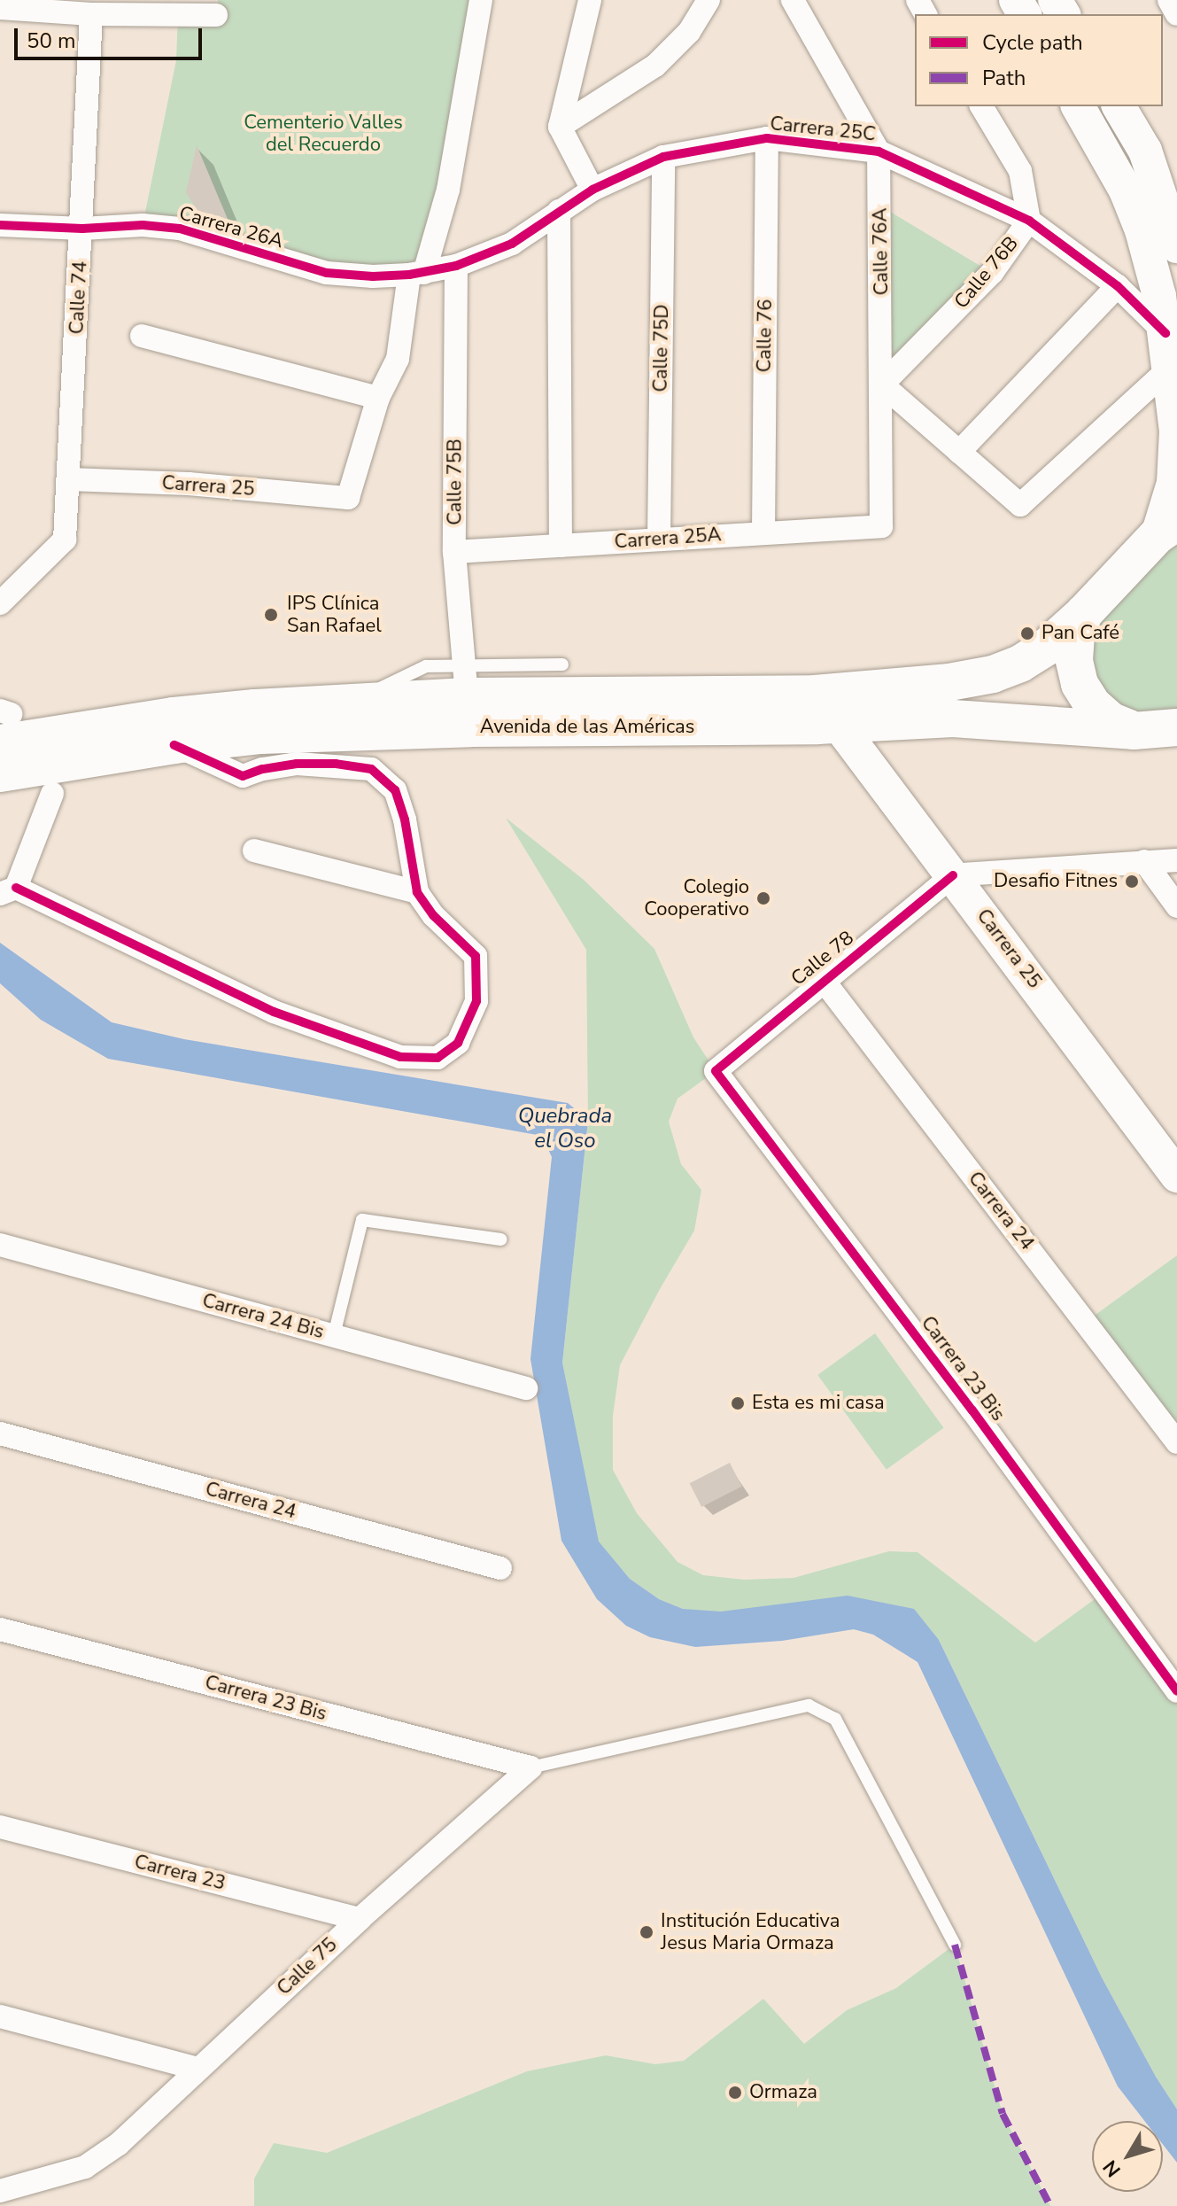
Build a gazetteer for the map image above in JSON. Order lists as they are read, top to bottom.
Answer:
{
  "streets": {
    "main road": ["Carrera 25", "Avenida de las Américas"],
    "street": [
      "Carrera 25C",
      "Carrera 26A",
      "Calle 76A",
      "Calle 76B",
      "Calle 74",
      "Calle 76",
      "Calle 75D",
      "Calle 75B",
      "Carrera 25A",
      "Calle 78",
      "Carrera 24",
      "Carrera 24 Bis",
      "Carrera 23 Bis",
      "Carrera 23",
      "Calle 75"
    ]
  },
  "crossings": [
    ["Carrera 25C", "Carrera 26A"],
    ["Carrera 25C", "Calle 76A"],
    ["Carrera 25C", "Calle 76B"],
    ["Carrera 25C", "Calle 76"],
    ["Carrera 25C", "Calle 75D"],
    ["Carrera 25C", "Calle 75B"],
    ["Carrera 26A", "Calle 74"],
    ["Calle 76A", "Calle 76B"],
    ["Calle 76A", "Carrera 25A"],
    ["Calle 74", "Carrera 25"],
    ["Calle 76", "Carrera 25A"],
    ["Calle 75D", "Carrera 25A"],
    ["Calle 75B", "Carrera 25A"],
    ["Calle 75B", "Avenida de las Américas"],
    ["Carrera 25", "Avenida de las Américas"],
    ["Carrera 25", "Calle 78"],
    ["Calle 78", "Carrera 24"],
    ["Calle 78", "Carrera 23 Bis"],
    ["Carrera 23 Bis", "Calle 75"],
    ["Carrera 23", "Calle 75"]
  ],
  "water": ["Quebrada el Oso"],
  "parks": ["Cementerio Valles del Recuerdo"],
  "places": [
    "IPS Clínica San Rafael",
    "Pan Café",
    "Desafio Fitnes",
    "Colegio Cooperativo",
    "Esta es mi casa",
    "Institución Educativa Jesus Maria Ormaza",
    "Ormaza"
  ],
  "legend": ["Cycle path", "Path"],
  "scale_bar": "50 m",
  "north": "bottom left"
}
